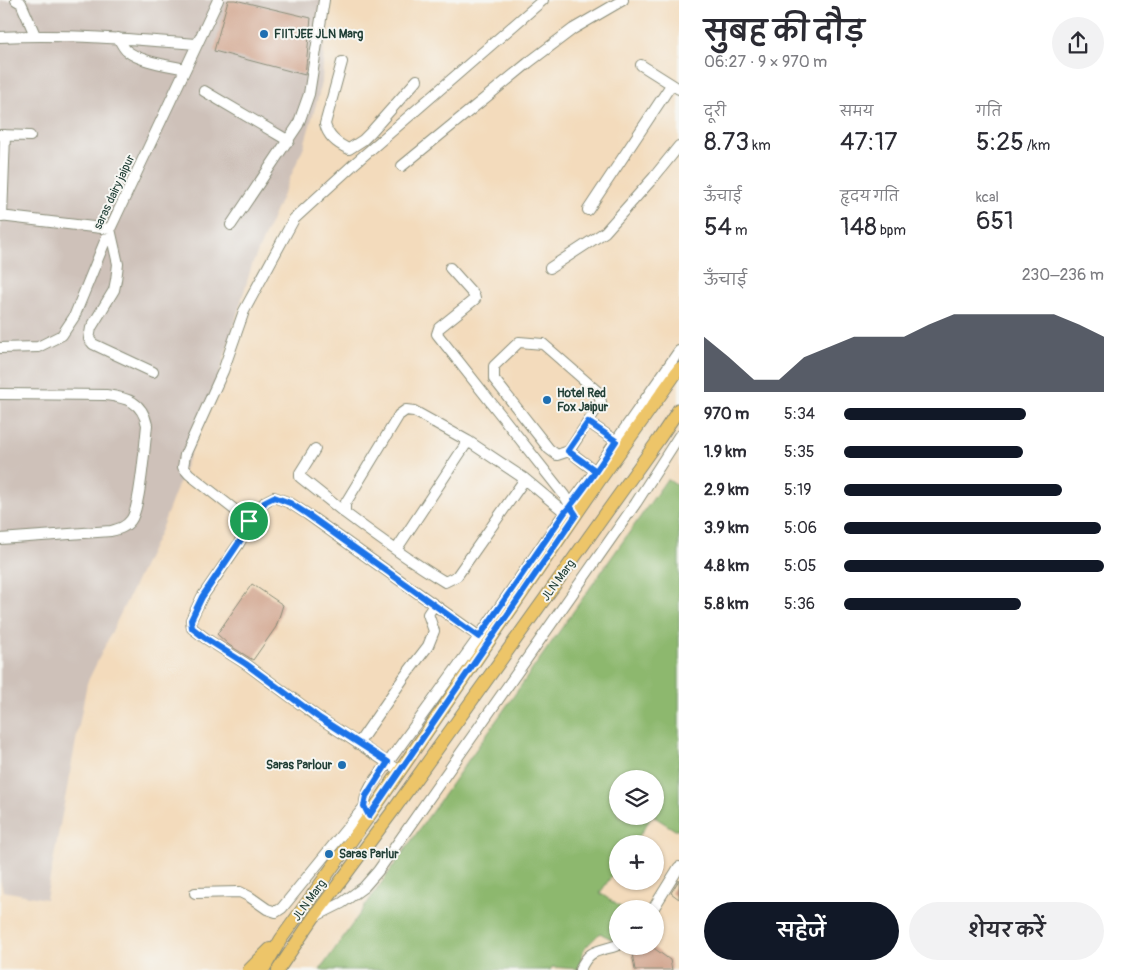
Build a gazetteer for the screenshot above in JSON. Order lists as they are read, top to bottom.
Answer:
{
  "streets": {
    "main road": ["JLN Marg"],
    "street": ["saras dairy jaipur"]
  },
  "places": [
    "FIITJEE JLN Marg",
    "Hotel Red Fox Jaipur",
    "Saras Parlour",
    "Saras Parlur"
  ],
  "page": {
    "heading": ["सुबह की दौड़", "06:27 · 9 × 970 m"],
    "stats": [
      ["दूरी", "8.73 km"],
      ["समय", "47:17"],
      ["गति", "5:25 /km"],
      ["ऊँचाई", "54 m"],
      ["हृदय गति", "148 bpm"],
      ["kcal", "651"]
    ],
    "chart": ["ऊँचाई", "230–236 m"],
    "list": [
      {
        "name": "970 m",
        "note": "5:34"
      },
      {
        "name": "1.9 km",
        "note": "5:35"
      },
      {
        "name": "2.9 km",
        "note": "5:19"
      },
      {
        "name": "3.9 km",
        "note": "5:06"
      },
      {
        "name": "4.8 km",
        "note": "5:05"
      },
      {
        "name": "5.8 km",
        "note": "5:36"
      }
    ],
    "map_buttons": ["+", "−"],
    "buttons": ["सहेजें", "शेयर करें"]
  }
}
